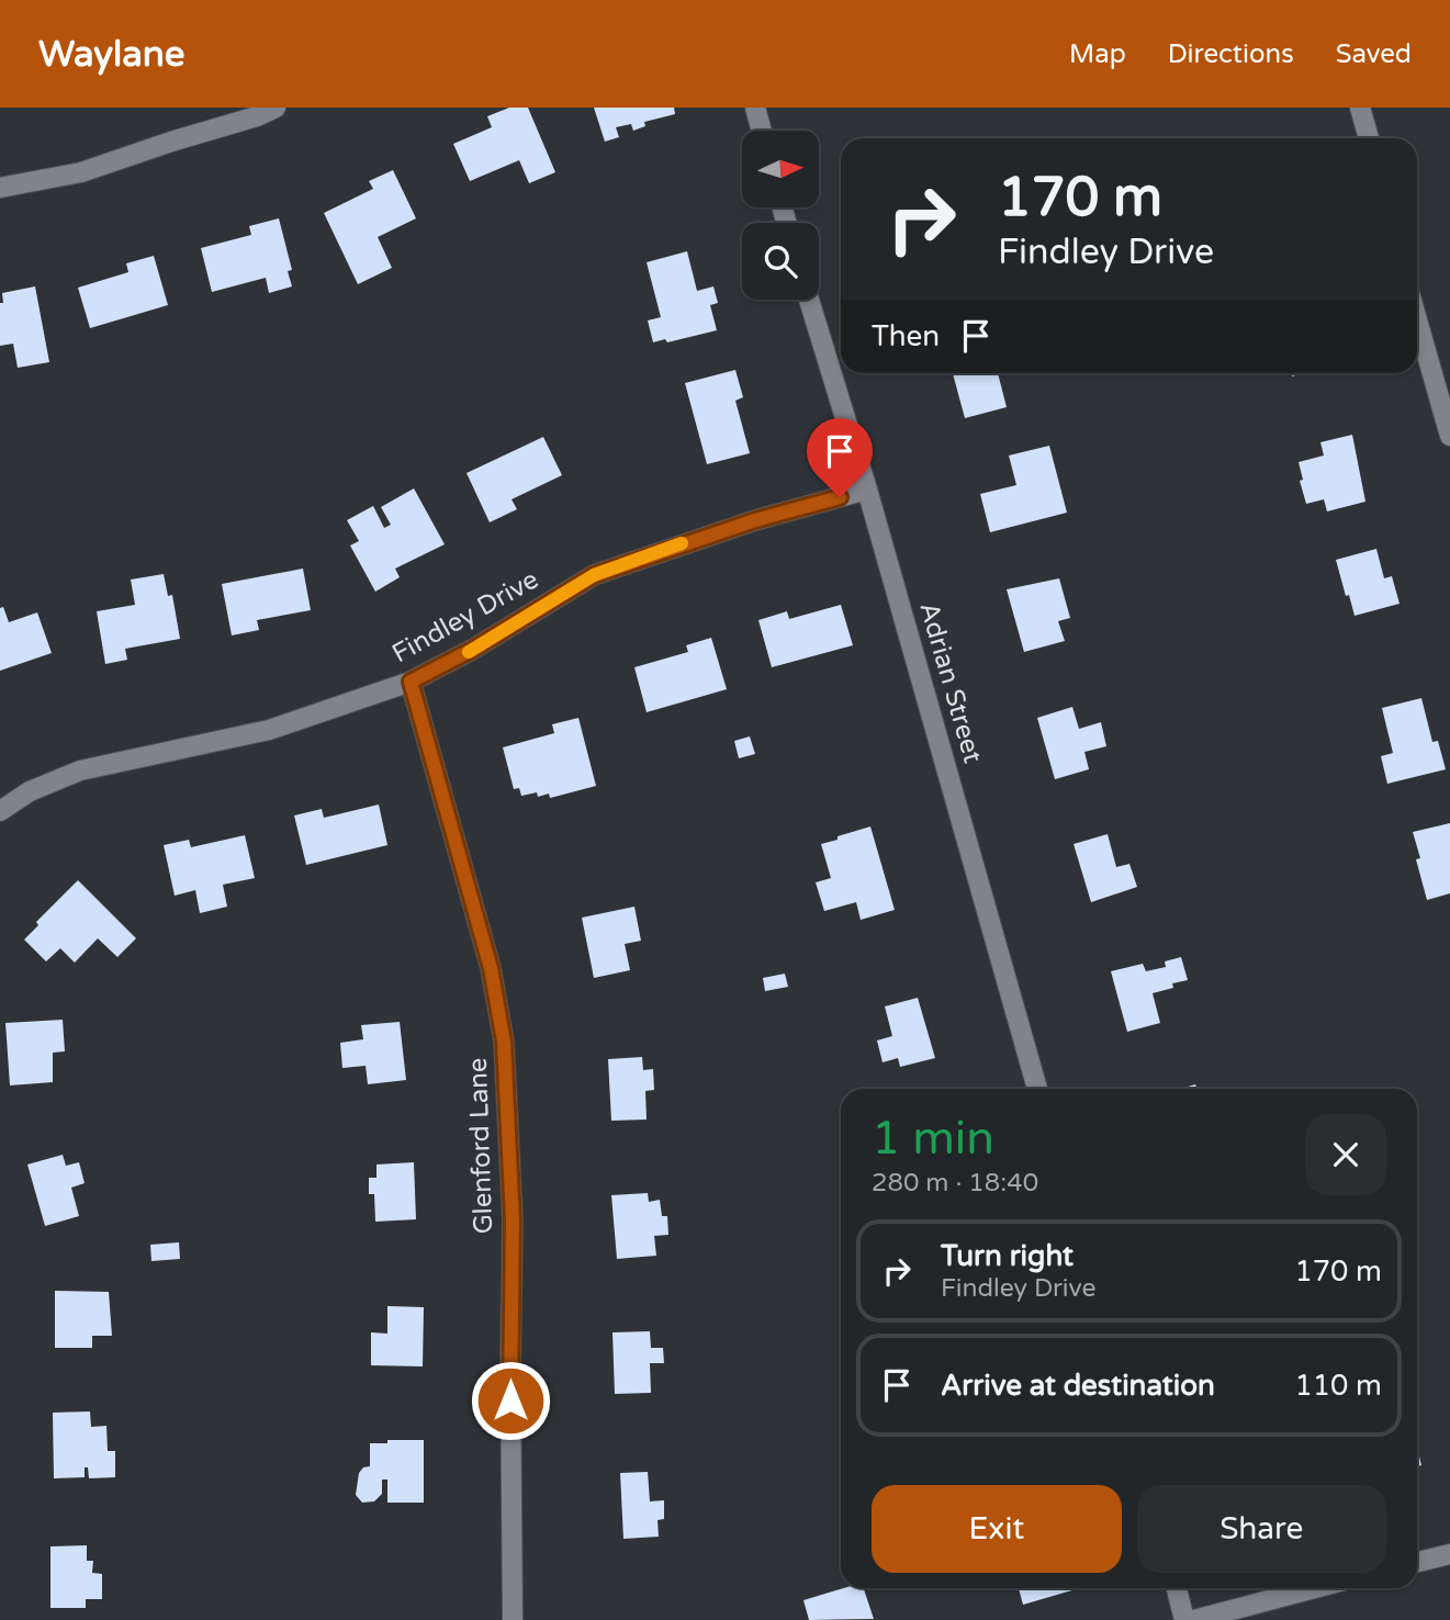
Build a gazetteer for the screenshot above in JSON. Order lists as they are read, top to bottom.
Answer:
{
  "streets": {
    "street": ["Findley Drive", "Adrian Street", "Glenford Lane"]
  },
  "crossings": [
    ["Findley Drive", "Adrian Street"],
    ["Findley Drive", "Glenford Lane"]
  ],
  "north": "right",
  "page": {
    "header": "Waylane",
    "nav": ["Map", "Directions", "Saved"],
    "turn": ["170 m", "Findley Drive"],
    "then": "Then",
    "heading": ["1 min", "280 m · 18:40"],
    "list": [
      {
        "name": "Turn right",
        "note": "Findley Drive",
        "value": "170 m"
      },
      {
        "name": "Arrive at destination",
        "value": "110 m"
      }
    ],
    "buttons": ["Exit", "Share"]
  }
}
